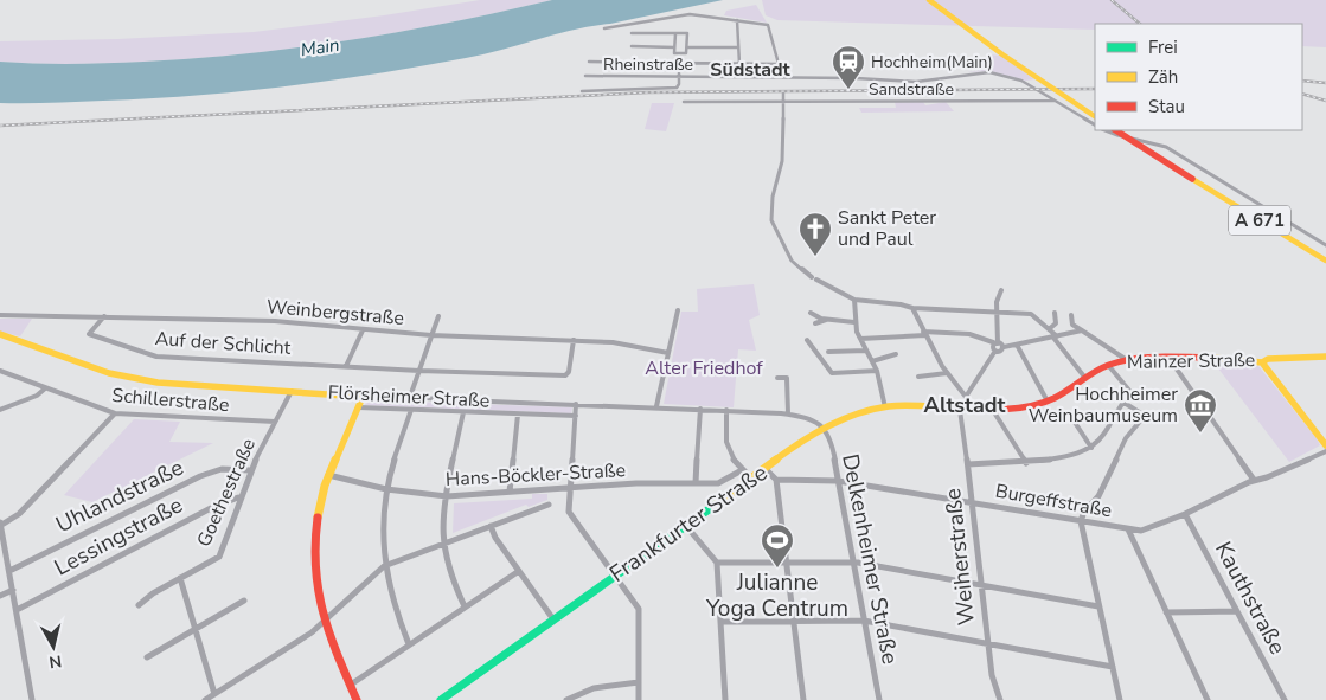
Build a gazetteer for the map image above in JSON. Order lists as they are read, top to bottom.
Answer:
{
  "streets": {
    "main road": [
      "A 671",
      "Mainzer Straße",
      "Flörsheimer Straße",
      "Frankfurter Straße"
    ],
    "street": [
      "Rheinstraße",
      "Sandstraße",
      "Weinbergstraße",
      "Auf der Schlicht",
      "Schillerstraße",
      "Hans-Böckler-Straße",
      "Goethestraße",
      "Uhlandstraße",
      "Burgeffstraße",
      "Lessingstraße",
      "Weiherstraße",
      "Delkenheimer Straße",
      "Kauthstraße"
    ]
  },
  "crossings": [
    ["Rheinstraße", "Sandstraße"],
    ["Weinbergstraße", "Auf der Schlicht"],
    ["Mainzer Straße", "Frankfurter Straße"],
    ["Mainzer Straße", "Weiherstraße"],
    ["Flörsheimer Straße", "Goethestraße"],
    ["Flörsheimer Straße", "Frankfurter Straße"],
    ["Flörsheimer Straße", "Delkenheimer Straße"],
    ["Schillerstraße", "Goethestraße"],
    ["Goethestraße", "Uhlandstraße"],
    ["Goethestraße", "Lessingstraße"],
    ["Burgeffstraße", "Weiherstraße"],
    ["Burgeffstraße", "Delkenheimer Straße"],
    ["Burgeffstraße", "Kauthstraße"],
    ["Frankfurter Straße", "Weiherstraße"],
    ["Frankfurter Straße", "Delkenheimer Straße"]
  ],
  "districts": ["Südstadt", "Altstadt"],
  "water": ["Main"],
  "parks": ["Alter Friedhof"],
  "places": {
    "station": ["Hochheim(Main)"],
    "church": ["Sankt Peter und Paul"],
    "museum": ["Hochheimer Weinbaumuseum"],
    "sports": ["Julianne Yoga Centrum"]
  },
  "legend": ["Frei", "Zäh", "Stau"],
  "north": "bottom"
}
